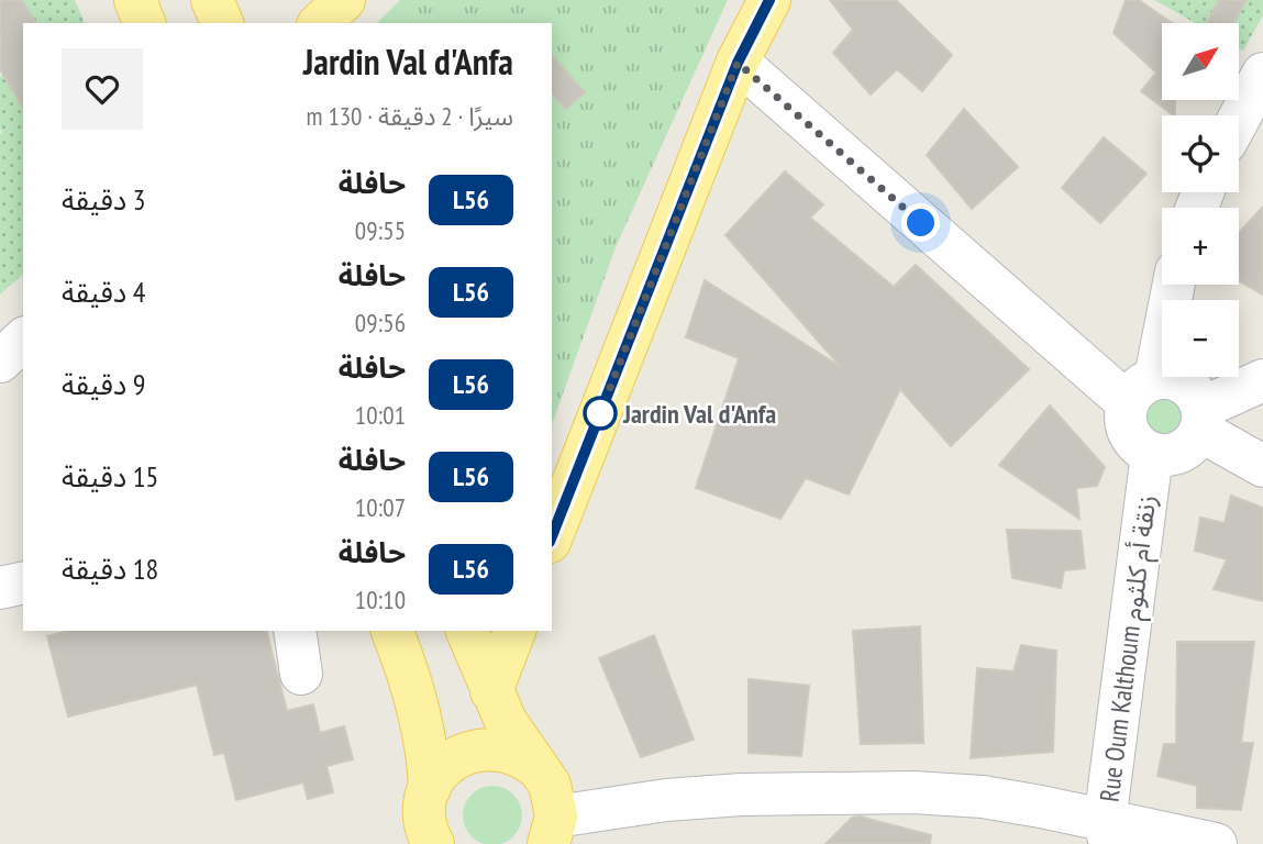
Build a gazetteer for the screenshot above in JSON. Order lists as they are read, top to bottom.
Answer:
{
  "streets": {
    "street": ["Rue Oum Kalthoum زنقة أم كلثوم"]
  },
  "places": ["Jardin Val d'Anfa"],
  "lines": ["bus line L56"],
  "north": "top right",
  "page": {
    "map_buttons": ["+", "−"],
    "heading": ["Jardin Val d'Anfa", "سيرًا · 2 دقيقة · 130 m"],
    "list": [
      {
        "mark": "L56",
        "name": "حافلة",
        "note": "09:55",
        "value": "3 دقيقة"
      },
      {
        "mark": "L56",
        "name": "حافلة",
        "note": "09:56",
        "value": "4 دقيقة"
      },
      {
        "mark": "L56",
        "name": "حافلة",
        "note": "10:01",
        "value": "9 دقيقة"
      },
      {
        "mark": "L56",
        "name": "حافلة",
        "note": "10:07",
        "value": "15 دقيقة"
      },
      {
        "mark": "L56",
        "name": "حافلة",
        "note": "10:10",
        "value": "18 دقيقة"
      }
    ]
  }
}
